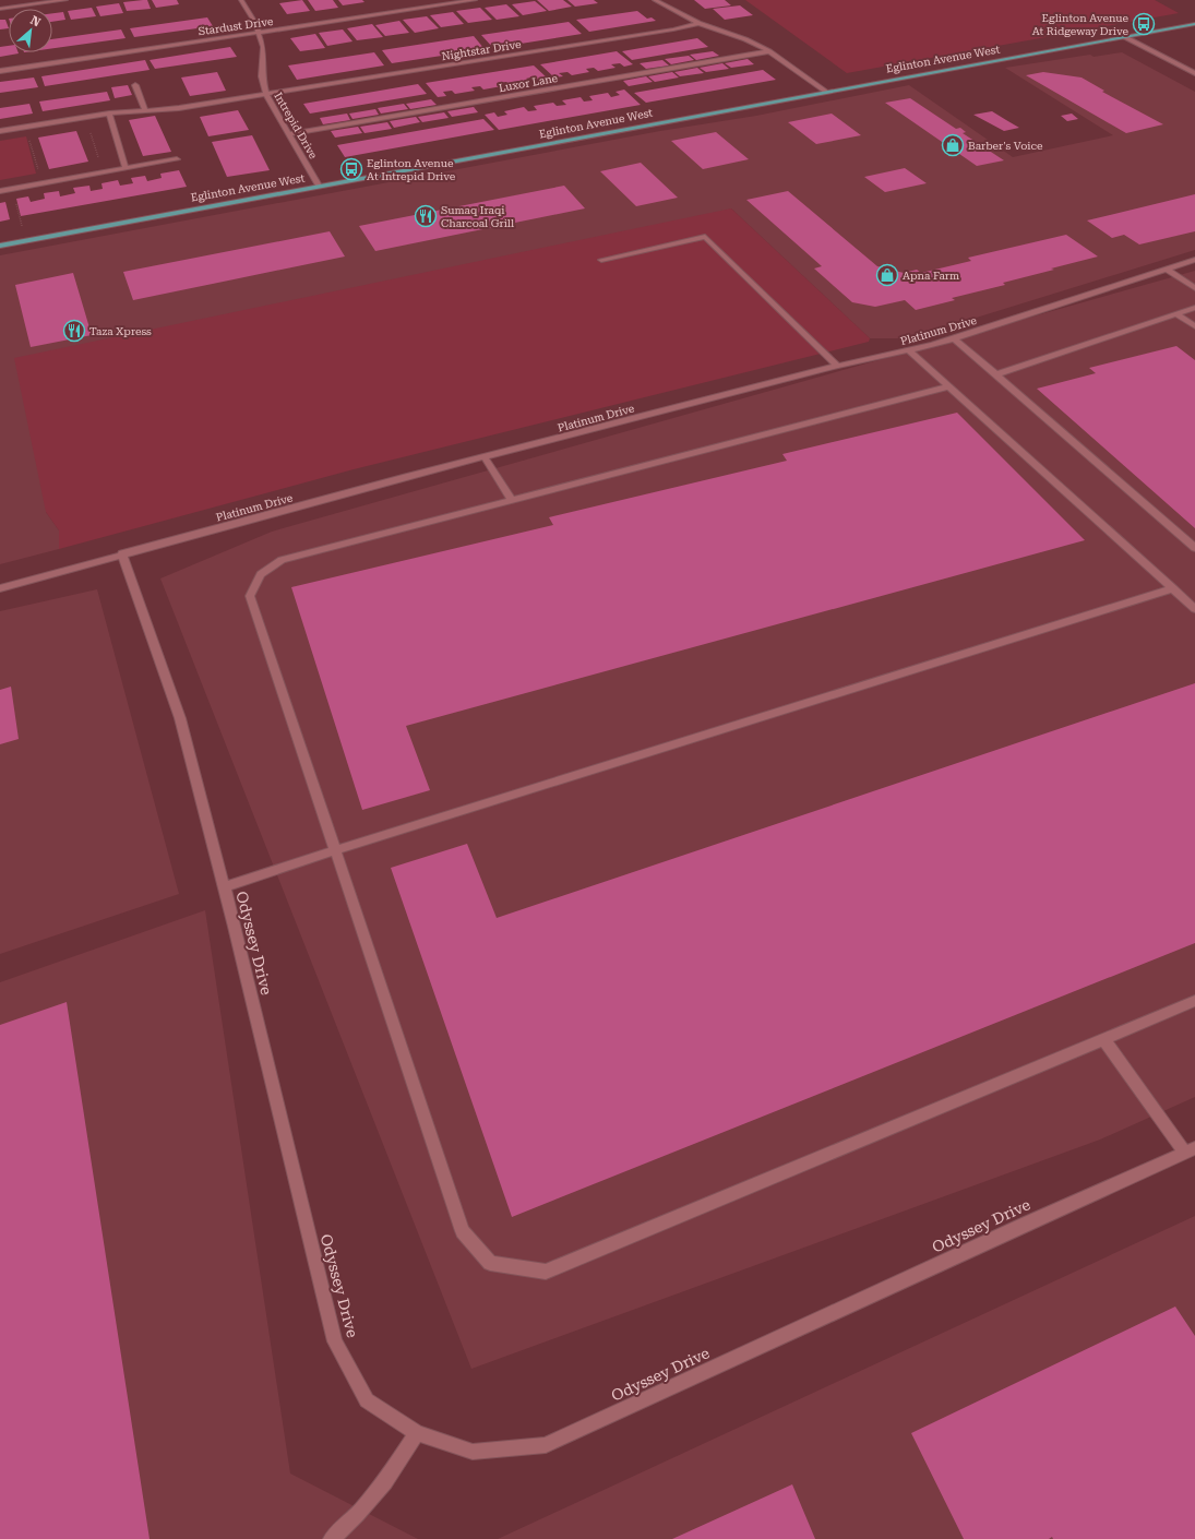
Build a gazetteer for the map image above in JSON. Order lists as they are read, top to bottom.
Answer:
{
  "streets": {
    "main road": ["Eglinton Avenue West"],
    "street": [
      "Stardust Drive",
      "Nightstar Drive",
      "Luxor Lane",
      "Intrepid Drive",
      "Platinum Drive",
      "Odyssey Drive"
    ]
  },
  "crossings": [
    ["Stardust Drive", "Intrepid Drive"],
    ["Nightstar Drive", "Intrepid Drive"],
    ["Eglinton Avenue West", "Intrepid Drive"],
    ["Luxor Lane", "Intrepid Drive"],
    ["Platinum Drive", "Odyssey Drive"]
  ],
  "places": {
    "bus stop": ["Eglinton Avenue At Ridgeway Drive", "Eglinton Avenue At Intrepid Drive"],
    "shop": ["Barber's Voice", "Apna Farm"],
    "restaurant": ["Sumaq Iraqi Charcoal Grill", "Taza Xpress"]
  },
  "north": "top right"
}
